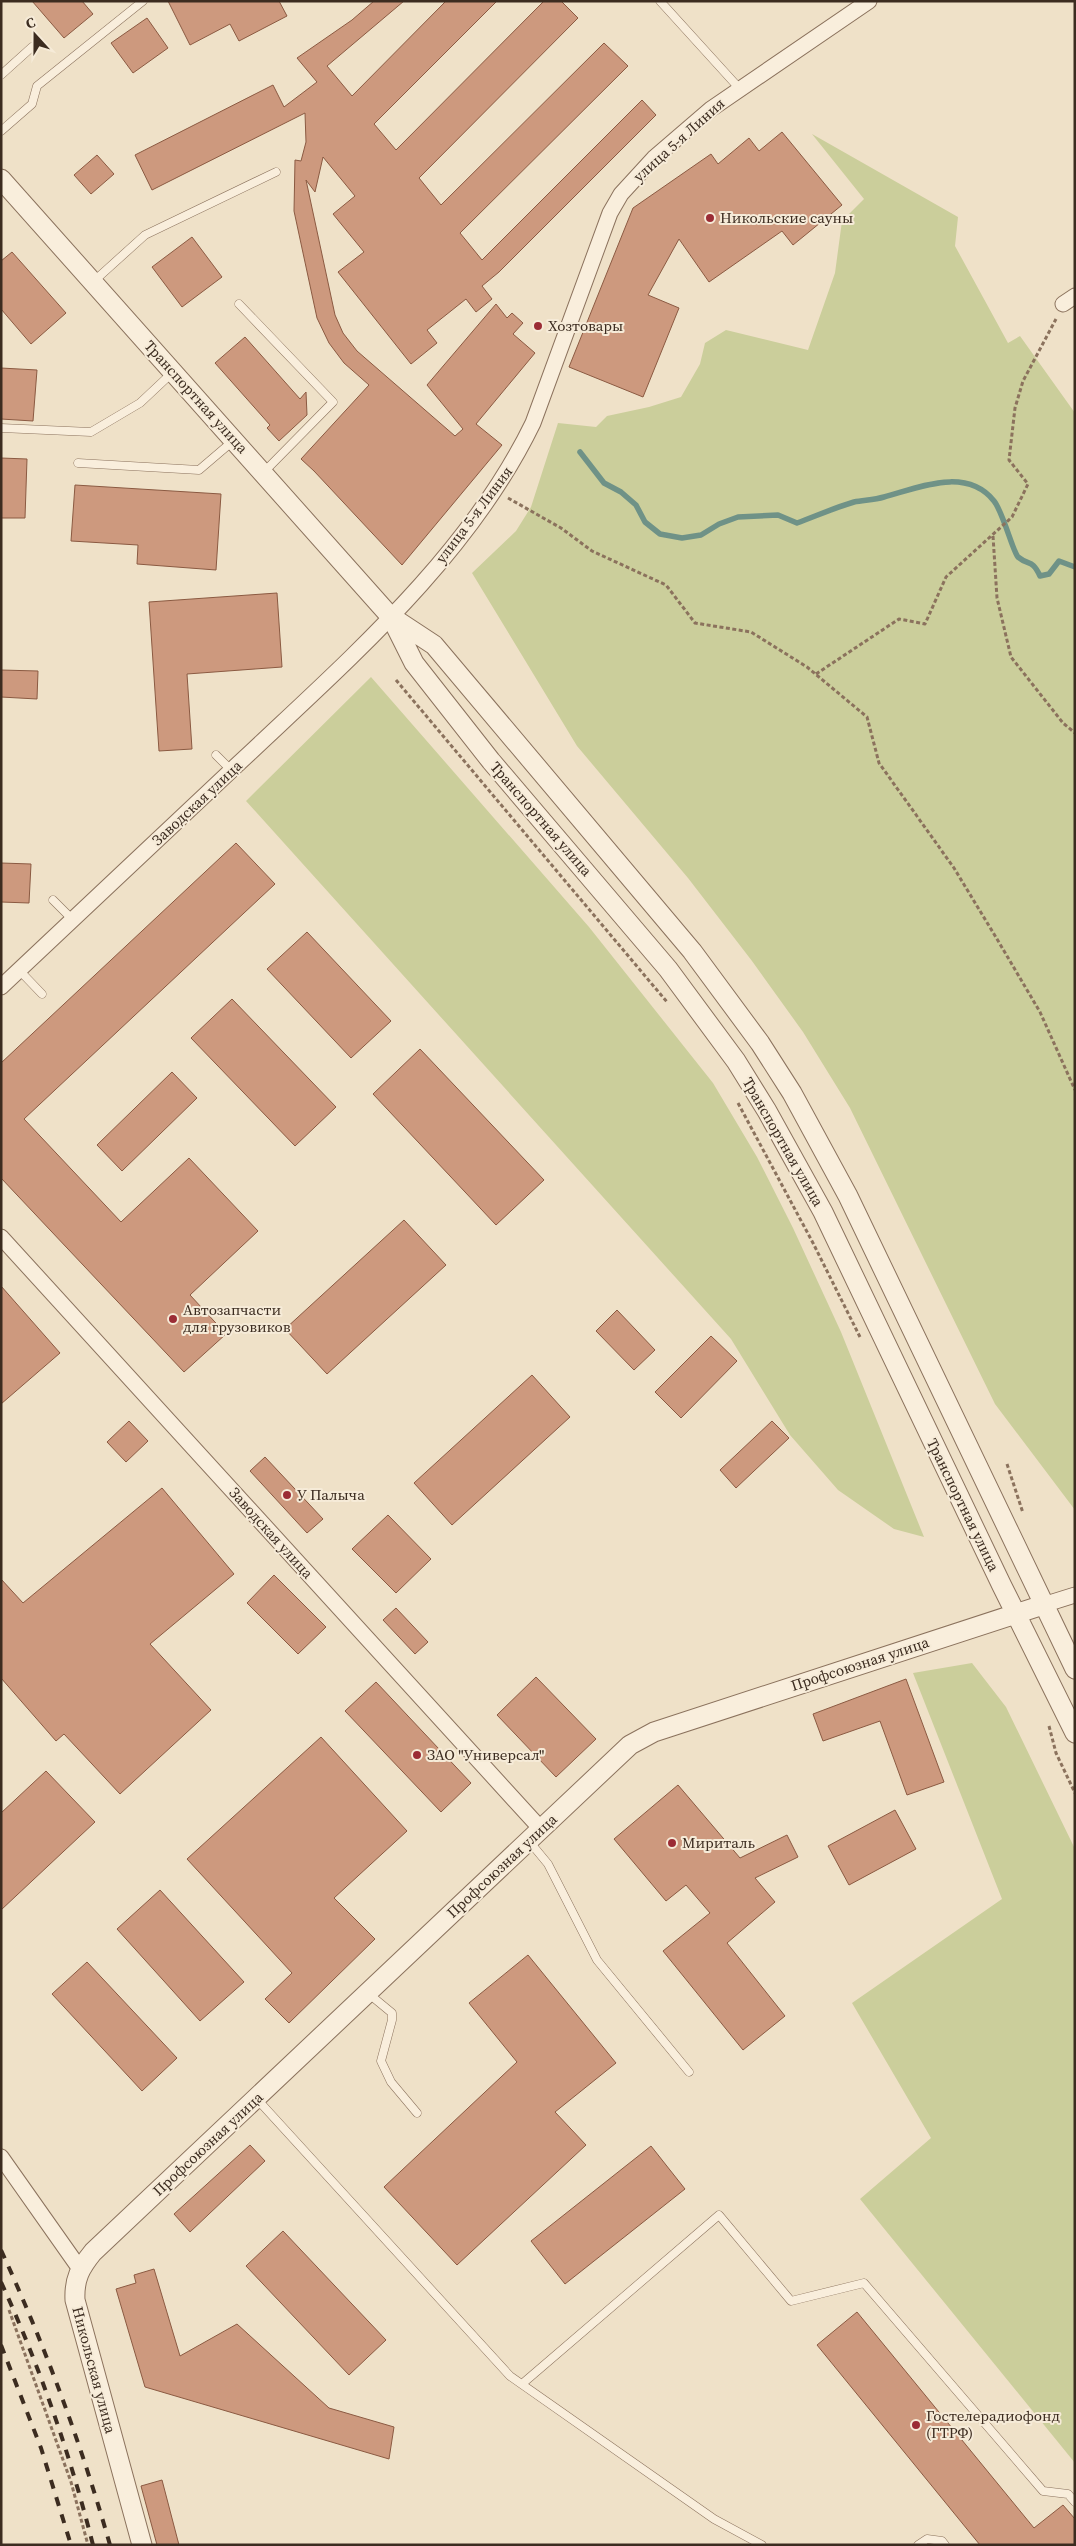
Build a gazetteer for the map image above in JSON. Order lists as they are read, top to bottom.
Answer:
{
  "streets": {
    "street": [
      "улица 5-я Линия",
      "Транспортная улица",
      "Заводская улица",
      "Профсоюзная улица",
      "Никольская улица"
    ]
  },
  "crossings": [
    ["улица 5-я Линия", "Транспортная улица"],
    ["улица 5-я Линия", "Заводская улица"],
    ["Транспортная улица", "Заводская улица"],
    ["Транспортная улица", "Профсоюзная улица"],
    ["Заводская улица", "Профсоюзная улица"],
    ["Профсоюзная улица", "Никольская улица"]
  ],
  "places": [
    "Никольские сауны",
    "Хозтовары",
    "Автозапчасти для грузовиков",
    "У Палыча",
    "ЗАО \"Универсал\"",
    "Мириталь",
    "Гостелерадиофонд (ГТРФ)"
  ],
  "north": "top"
}
